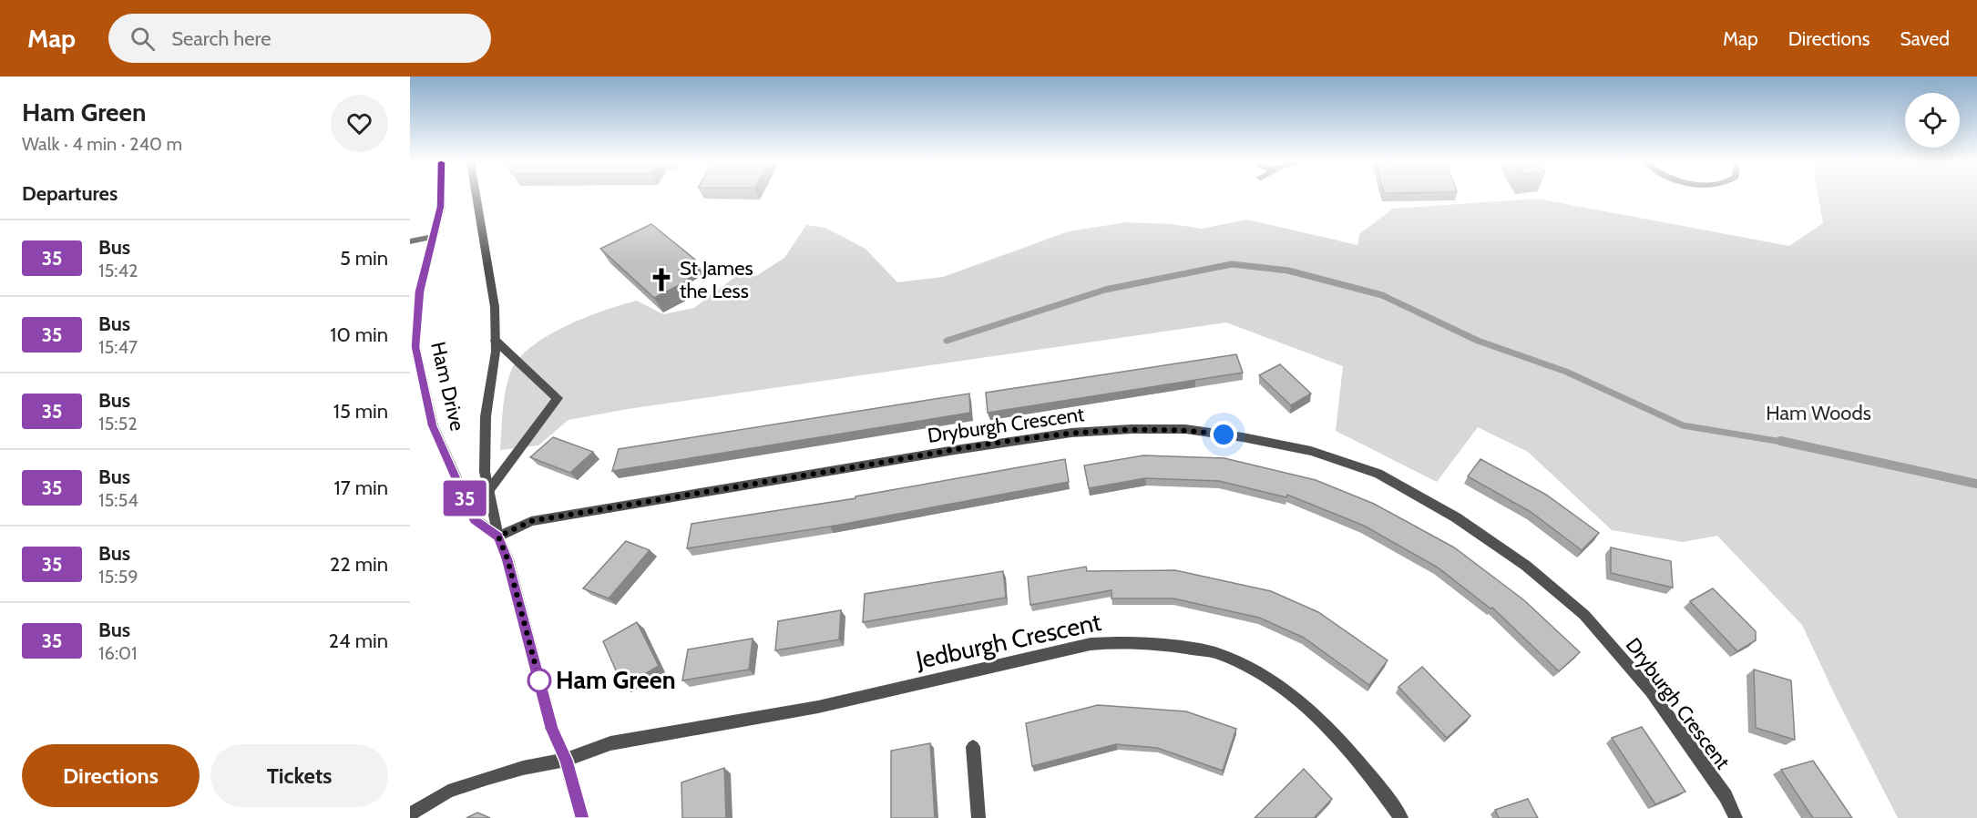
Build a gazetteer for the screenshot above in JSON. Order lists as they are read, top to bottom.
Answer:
{
  "streets": {
    "street": ["Ham Drive", "Dryburgh Crescent", "Jedburgh Crescent"]
  },
  "crossings": [
    ["Ham Drive", "Dryburgh Crescent"],
    ["Ham Drive", "Jedburgh Crescent"]
  ],
  "parks": ["Ham Woods"],
  "places": {
    "church": ["St James the Less"],
    "other": ["Ham Green"]
  },
  "lines": ["bus line 35"],
  "page": {
    "header": "Map",
    "search": "Search here",
    "nav": ["Map", "Directions", "Saved"],
    "heading": [
      ["Ham Green", "Walk · 4 min · 240 m"],
      "Departures"
    ],
    "on_map": "35",
    "list": [
      {
        "mark": "35",
        "name": "Bus",
        "note": "15:42",
        "value": "5 min"
      },
      {
        "mark": "35",
        "name": "Bus",
        "note": "15:47",
        "value": "10 min"
      },
      {
        "mark": "35",
        "name": "Bus",
        "note": "15:52",
        "value": "15 min"
      },
      {
        "mark": "35",
        "name": "Bus",
        "note": "15:54",
        "value": "17 min"
      },
      {
        "mark": "35",
        "name": "Bus",
        "note": "15:59",
        "value": "22 min"
      },
      {
        "mark": "35",
        "name": "Bus",
        "note": "16:01",
        "value": "24 min"
      }
    ],
    "buttons": ["Directions", "Tickets"]
  }
}
